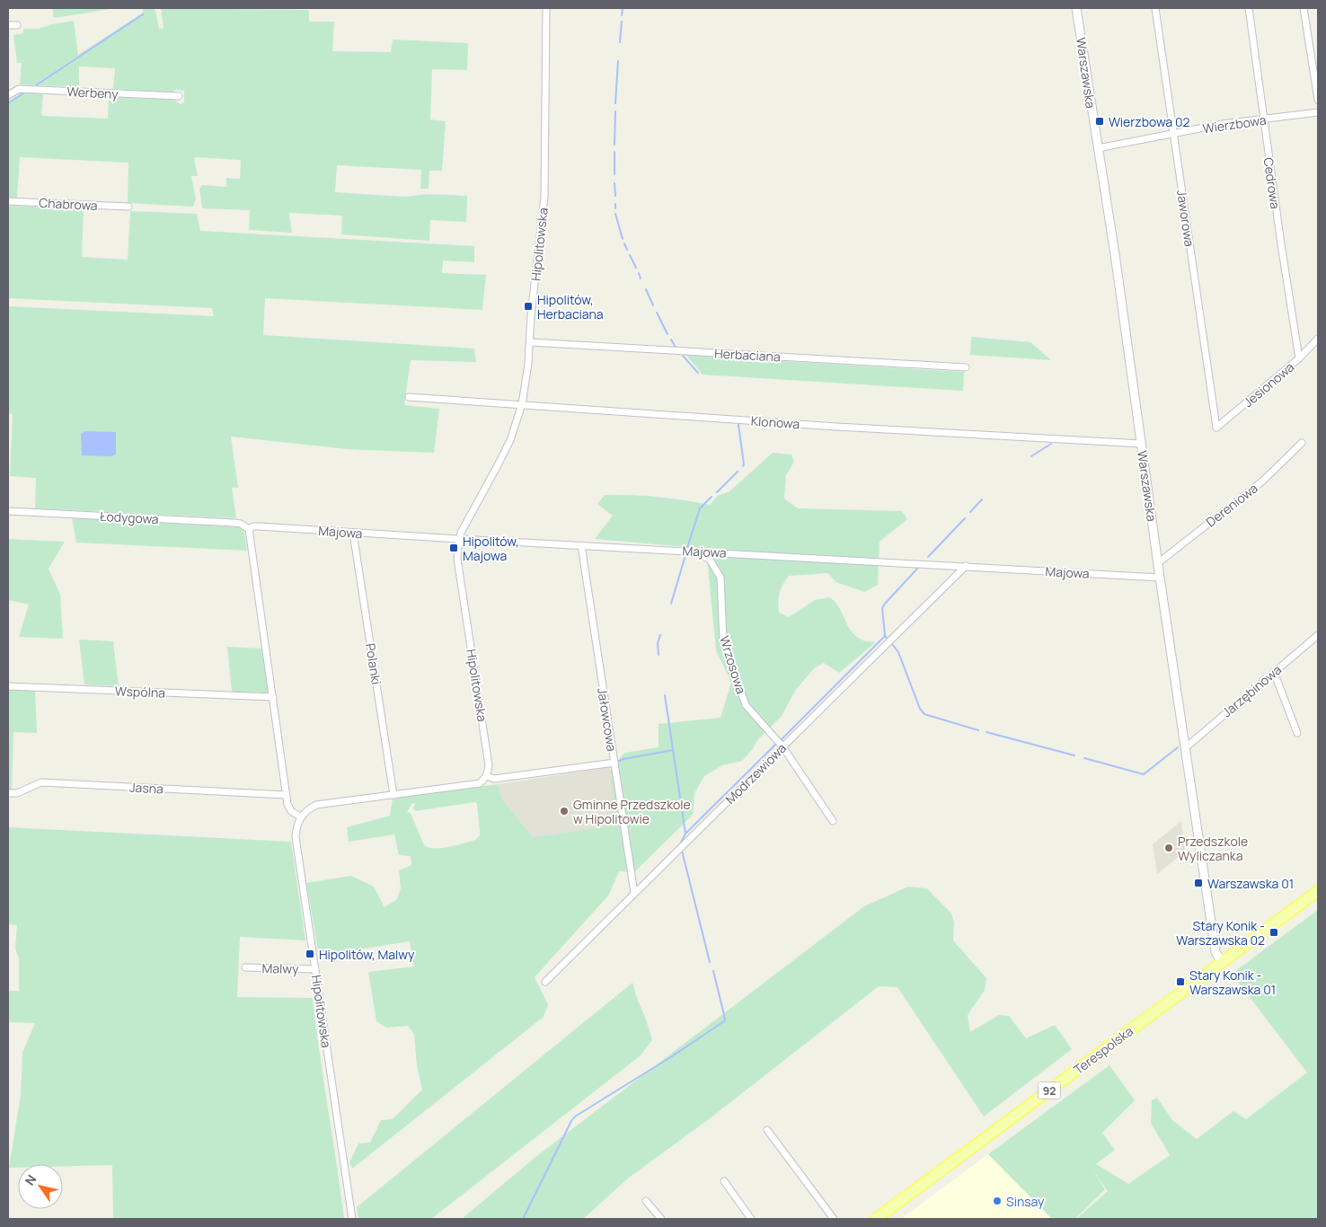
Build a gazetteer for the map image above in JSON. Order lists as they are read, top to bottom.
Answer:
{
  "streets": {
    "main road": ["Terespolska", "92"],
    "street": [
      "Warszawska",
      "Werbeny",
      "Wierzbowa",
      "Cedrowa",
      "Chabrowa",
      "Jaworowa",
      "Hipolitowska",
      "Herbaciana",
      "Jesionowa",
      "Klonowa",
      "Dereniowa",
      "Łodygowa",
      "Majowa",
      "Polanki",
      "Wrzosowa",
      "Jarzębinowa",
      "Wspólna",
      "Jałowcowa",
      "Modrzewiowa",
      "Jasna",
      "Malwy"
    ]
  },
  "crossings": [
    ["Warszawska", "Wierzbowa"],
    ["Warszawska", "Klonowa"],
    ["Warszawska", "Dereniowa"],
    ["Warszawska", "Majowa"],
    ["Warszawska", "Jarzębinowa"],
    ["Warszawska", "Terespolska"],
    ["Warszawska", "92"],
    ["Wierzbowa", "Cedrowa"],
    ["Wierzbowa", "Jaworowa"],
    ["Cedrowa", "Jesionowa"],
    ["Jaworowa", "Jesionowa"],
    ["Hipolitowska", "Herbaciana"],
    ["Hipolitowska", "Klonowa"],
    ["Hipolitowska", "Majowa"],
    ["Hipolitowska", "Malwy"],
    ["Łodygowa", "Majowa"],
    ["Majowa", "Polanki"],
    ["Majowa", "Wrzosowa"],
    ["Majowa", "Jałowcowa"],
    ["Majowa", "Modrzewiowa"],
    ["Wrzosowa", "Modrzewiowa"],
    ["Jałowcowa", "Modrzewiowa"],
    ["Terespolska", "92"]
  ],
  "places": {
    "transit": [
      "Wierzbowa 02",
      "Hipolitów, Herbaciana",
      "Hipolitów, Majowa",
      "Warszawska 01",
      "Stary Konik - Warszawska 02",
      "Hipolitów, Malwy",
      "Stary Konik - Warszawska 01"
    ],
    "other": ["Gminne Przedszkole w Hipolitowie", "Przedszkole Wyliczanka", "Sinsay"]
  },
  "north": "top left"
}
